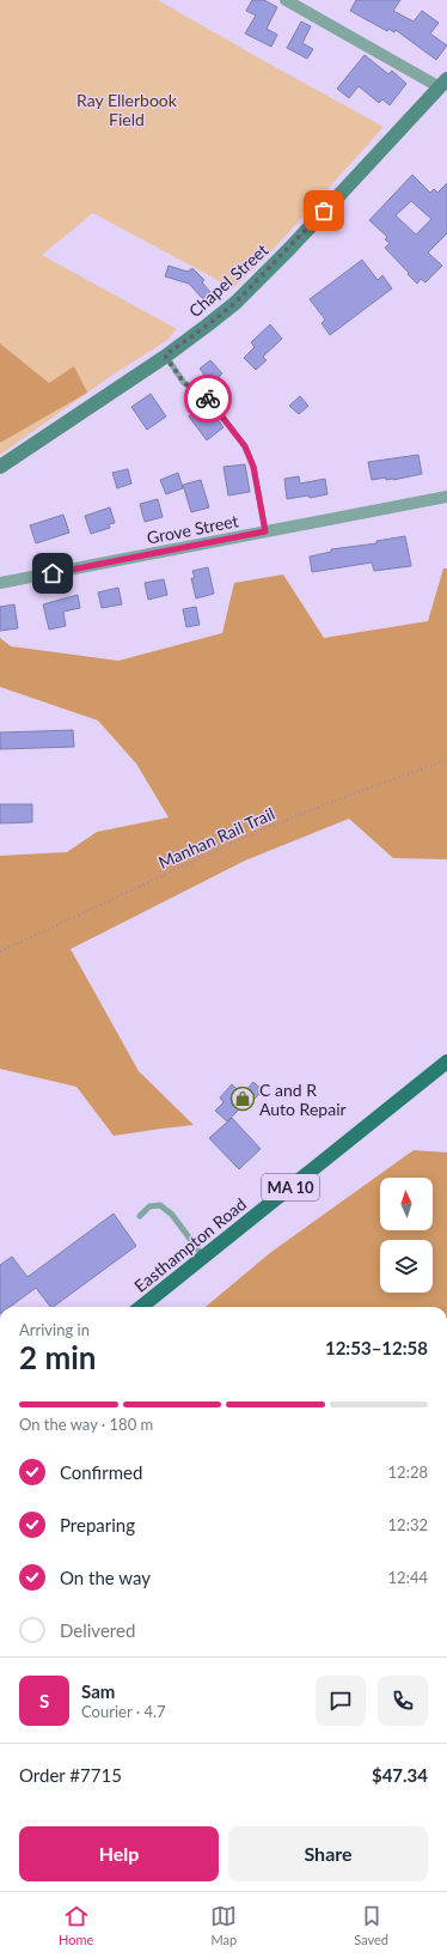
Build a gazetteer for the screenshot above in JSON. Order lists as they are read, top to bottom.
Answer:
{
  "streets": {
    "main road": ["Chapel Street", "MA 10", "Easthampton Road"],
    "street": ["Grove Street"],
    "path": ["Manhan Rail Trail"]
  },
  "parks": ["Ray Ellerbook Field"],
  "places": {
    "shop": ["C and R Auto Repair"]
  },
  "north": "top",
  "page": {
    "heading": ["2 min", "Arriving in", "12:53–12:58"],
    "panel": [
      "Sam",
      "Courier · 4.7",
      "Order #7715",
      "$47.34"
    ],
    "bar": "On the way · 180 m",
    "list": [
      ["Confirmed", "12:28"],
      ["Preparing", "12:32"],
      ["On the way", "12:44"],
      "Delivered"
    ],
    "round": "S",
    "buttons": ["Help", "Share"],
    "tabs": ["Home", "Map", "Saved"]
  }
}
